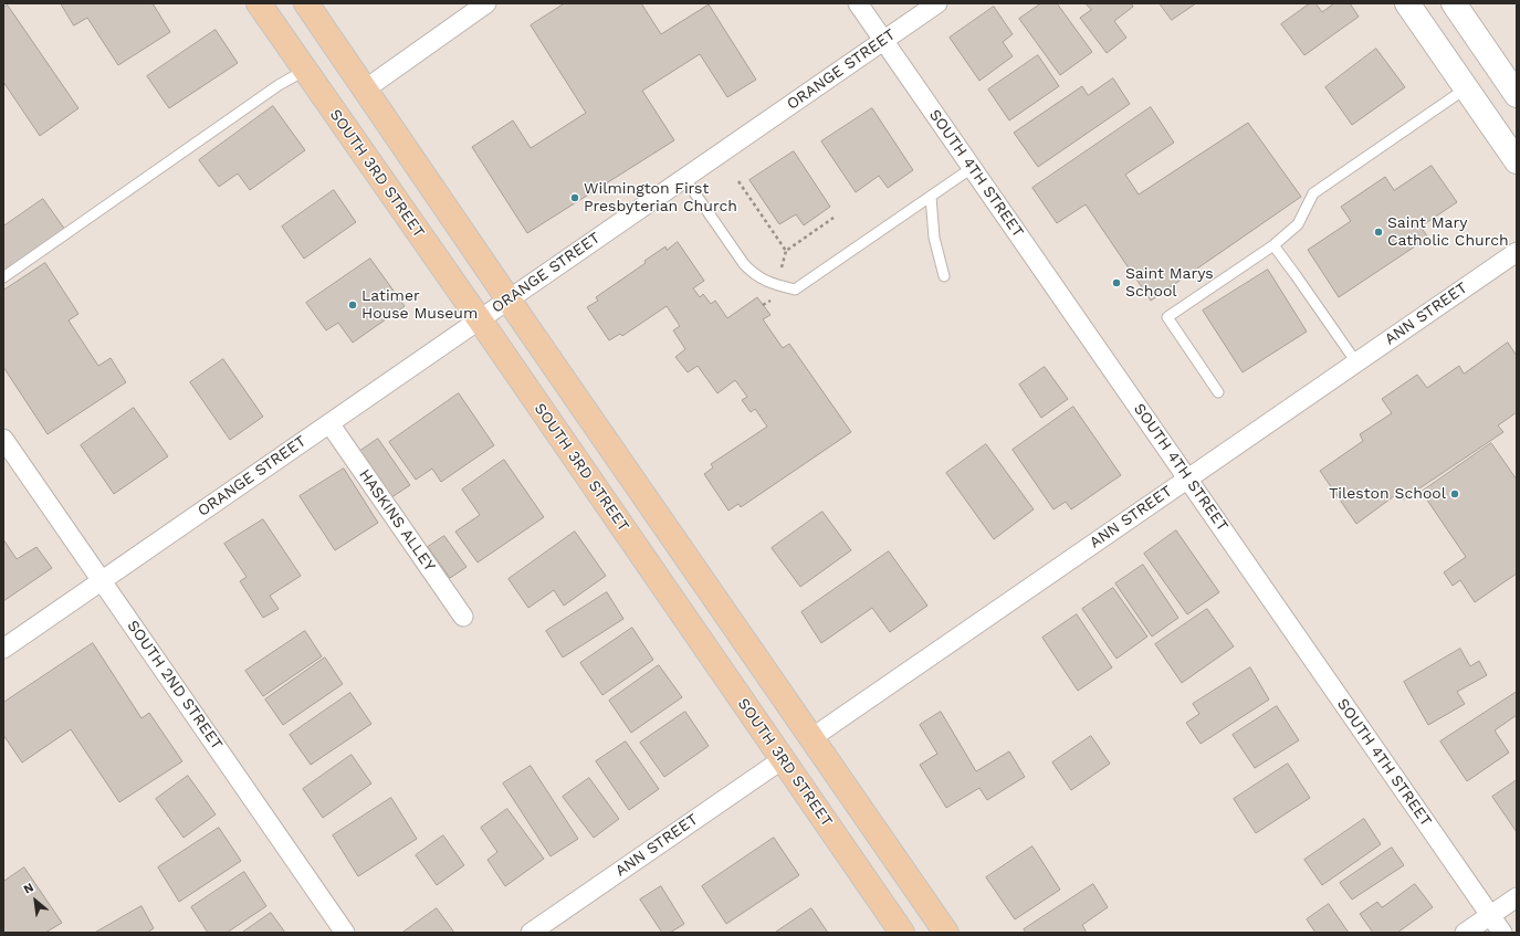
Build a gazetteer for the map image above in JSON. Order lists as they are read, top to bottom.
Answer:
{
  "streets": {
    "main road": ["SOUTH 3RD STREET"],
    "street": [
      "ORANGE STREET",
      "SOUTH 4TH STREET",
      "ANN STREET",
      "HASKINS ALLEY",
      "SOUTH 2ND STREET"
    ]
  },
  "crossings": [
    ["ORANGE STREET", "SOUTH 3RD STREET"],
    ["ORANGE STREET", "SOUTH 4TH STREET"],
    ["ORANGE STREET", "HASKINS ALLEY"],
    ["ORANGE STREET", "SOUTH 2ND STREET"],
    ["SOUTH 3RD STREET", "ANN STREET"],
    ["SOUTH 4TH STREET", "ANN STREET"]
  ],
  "places": [
    "Wilmington First Presbyterian Church",
    "Saint Mary Catholic Church",
    "Saint Marys School",
    "Latimer House Museum",
    "Tileston School"
  ],
  "north": "top left"
}
